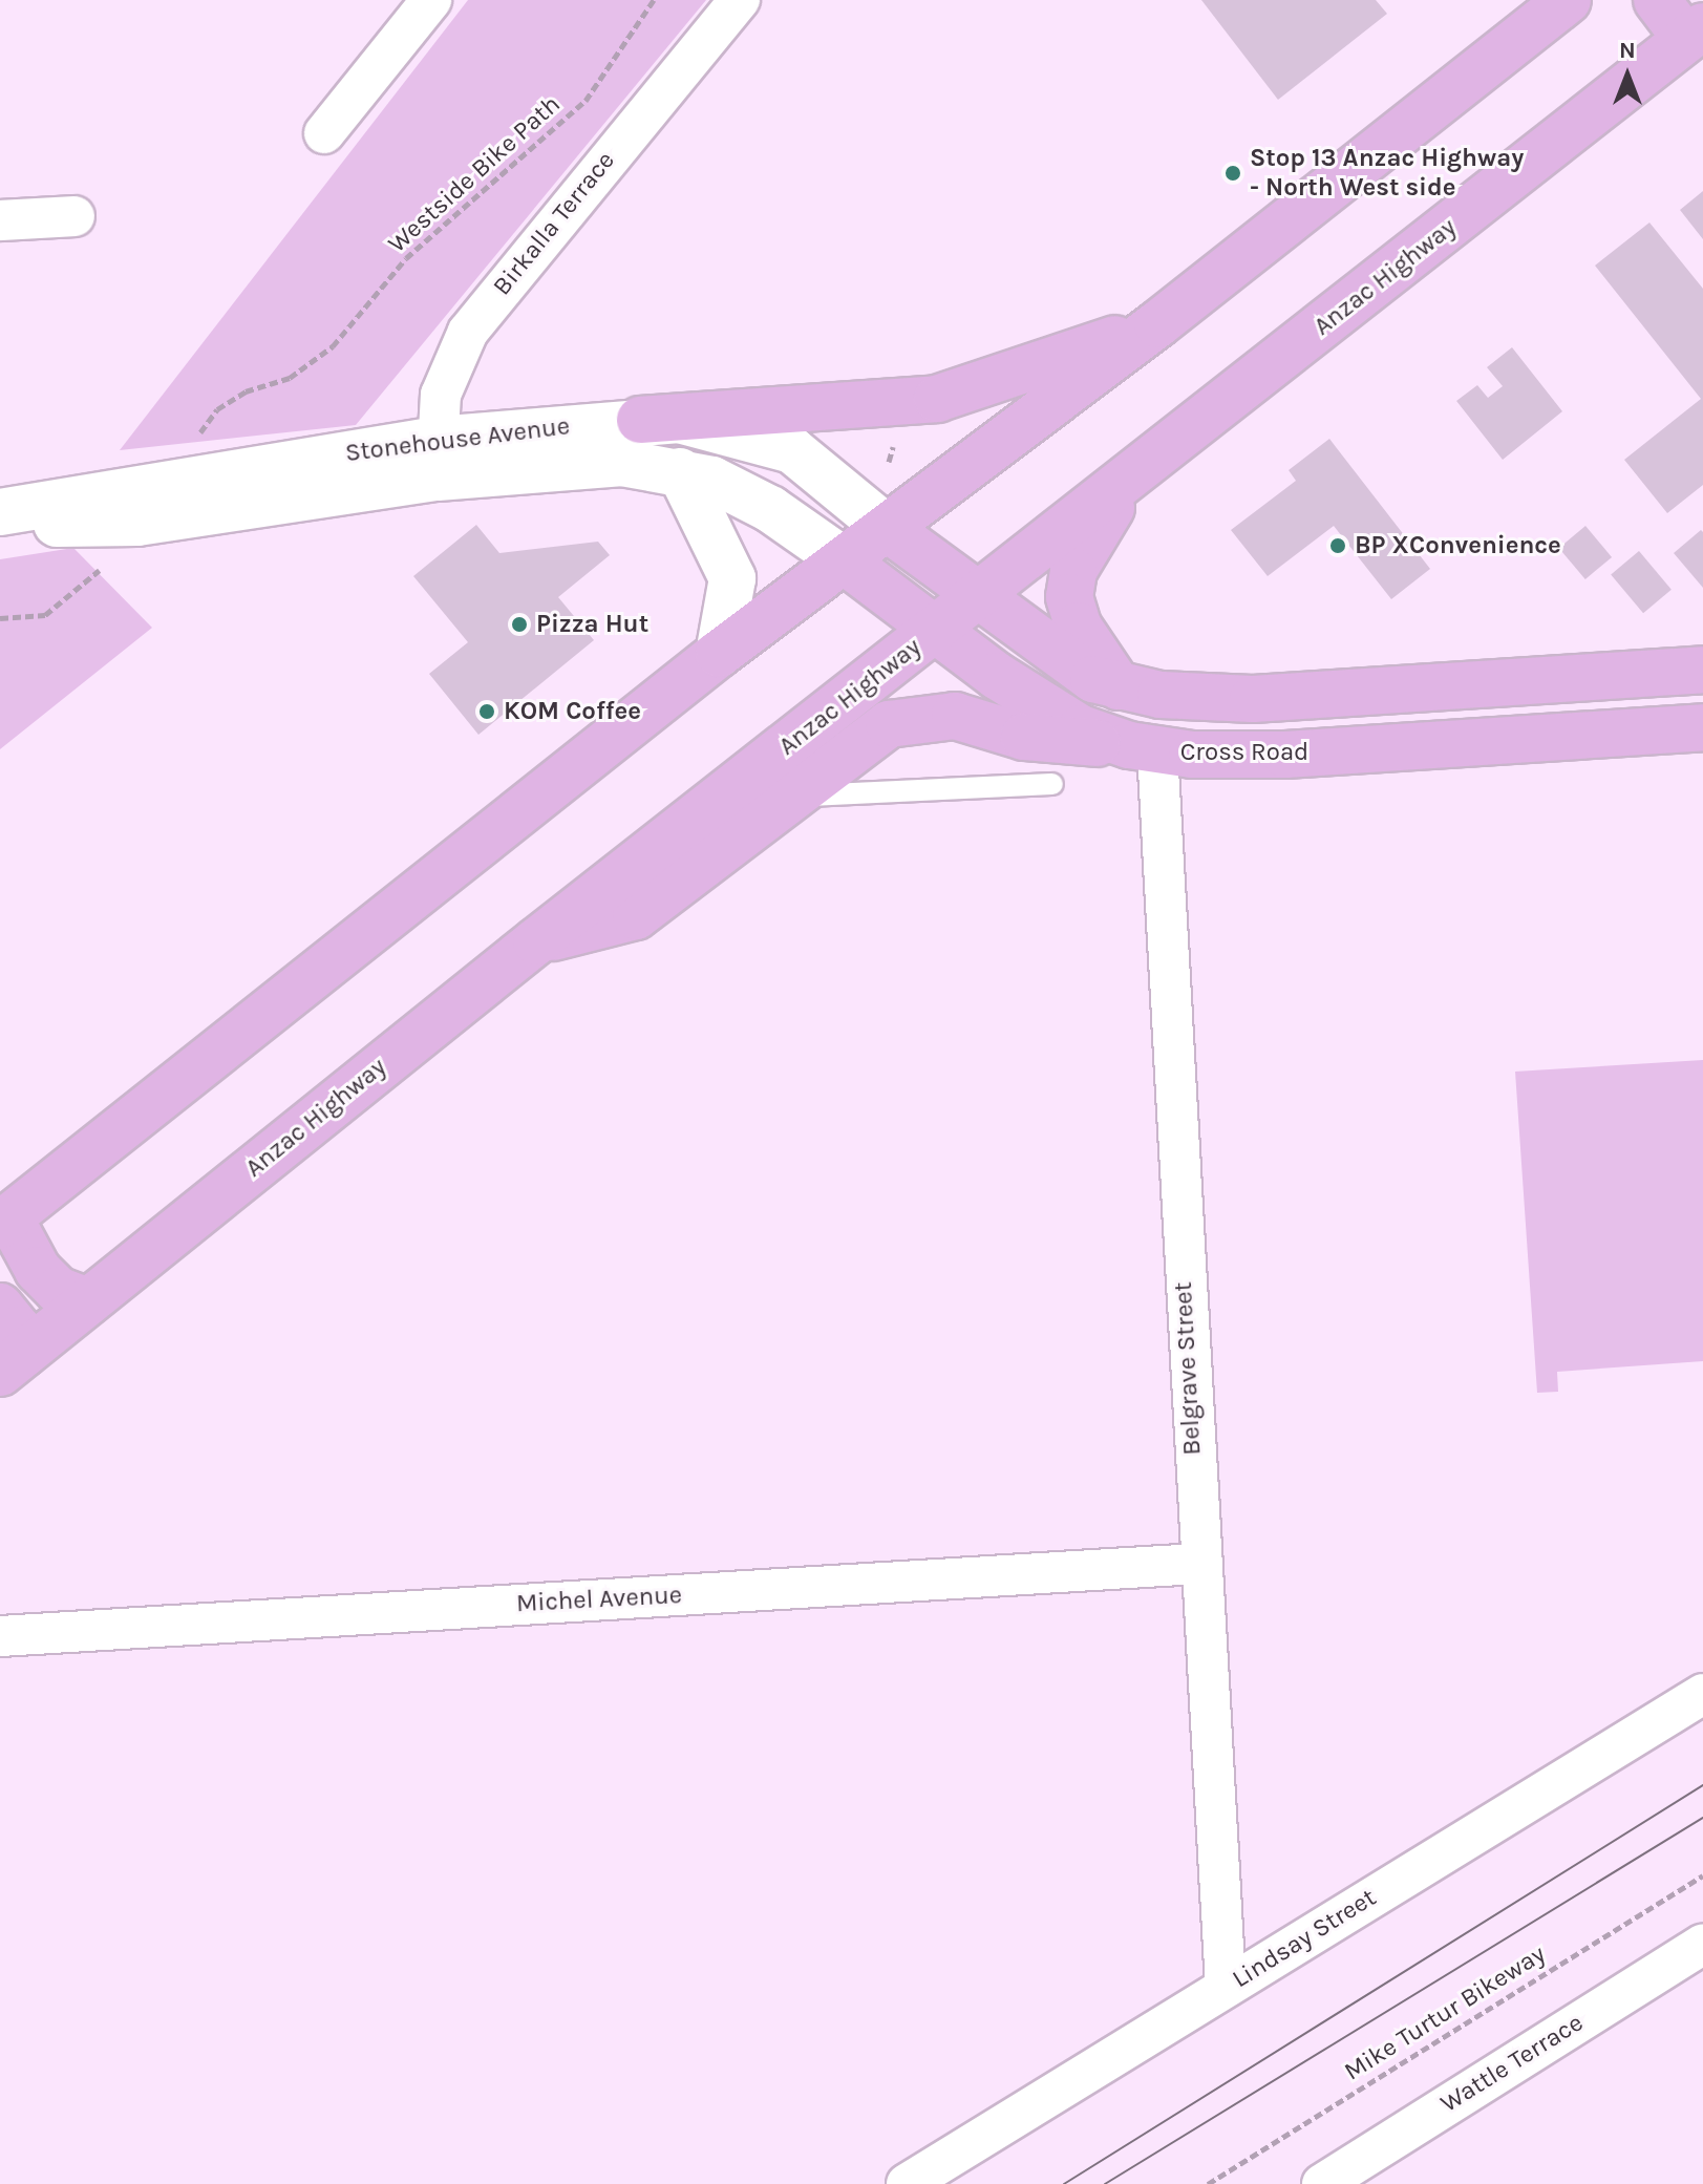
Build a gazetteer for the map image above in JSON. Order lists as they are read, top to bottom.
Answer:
{
  "streets": {
    "highway": ["Anzac Highway", "Cross Road"],
    "street": [
      "Birkalla Terrace",
      "Stonehouse Avenue",
      "Belgrave Street",
      "Michel Avenue",
      "Lindsay Street",
      "Wattle Terrace"
    ],
    "path": ["Westside Bike Path", "Mike Turtur Bikeway"]
  },
  "crossings": [
    ["Birkalla Terrace", "Stonehouse Avenue"],
    ["Anzac Highway", "Cross Road"],
    ["Stonehouse Avenue", "Cross Road"],
    ["Cross Road", "Belgrave Street"],
    ["Belgrave Street", "Michel Avenue"],
    ["Belgrave Street", "Lindsay Street"]
  ],
  "places": [
    "Stop 13 Anzac Highway - North West side",
    "BP XConvenience",
    "Pizza Hut",
    "KOM Coffee"
  ],
  "north": "top"
}
